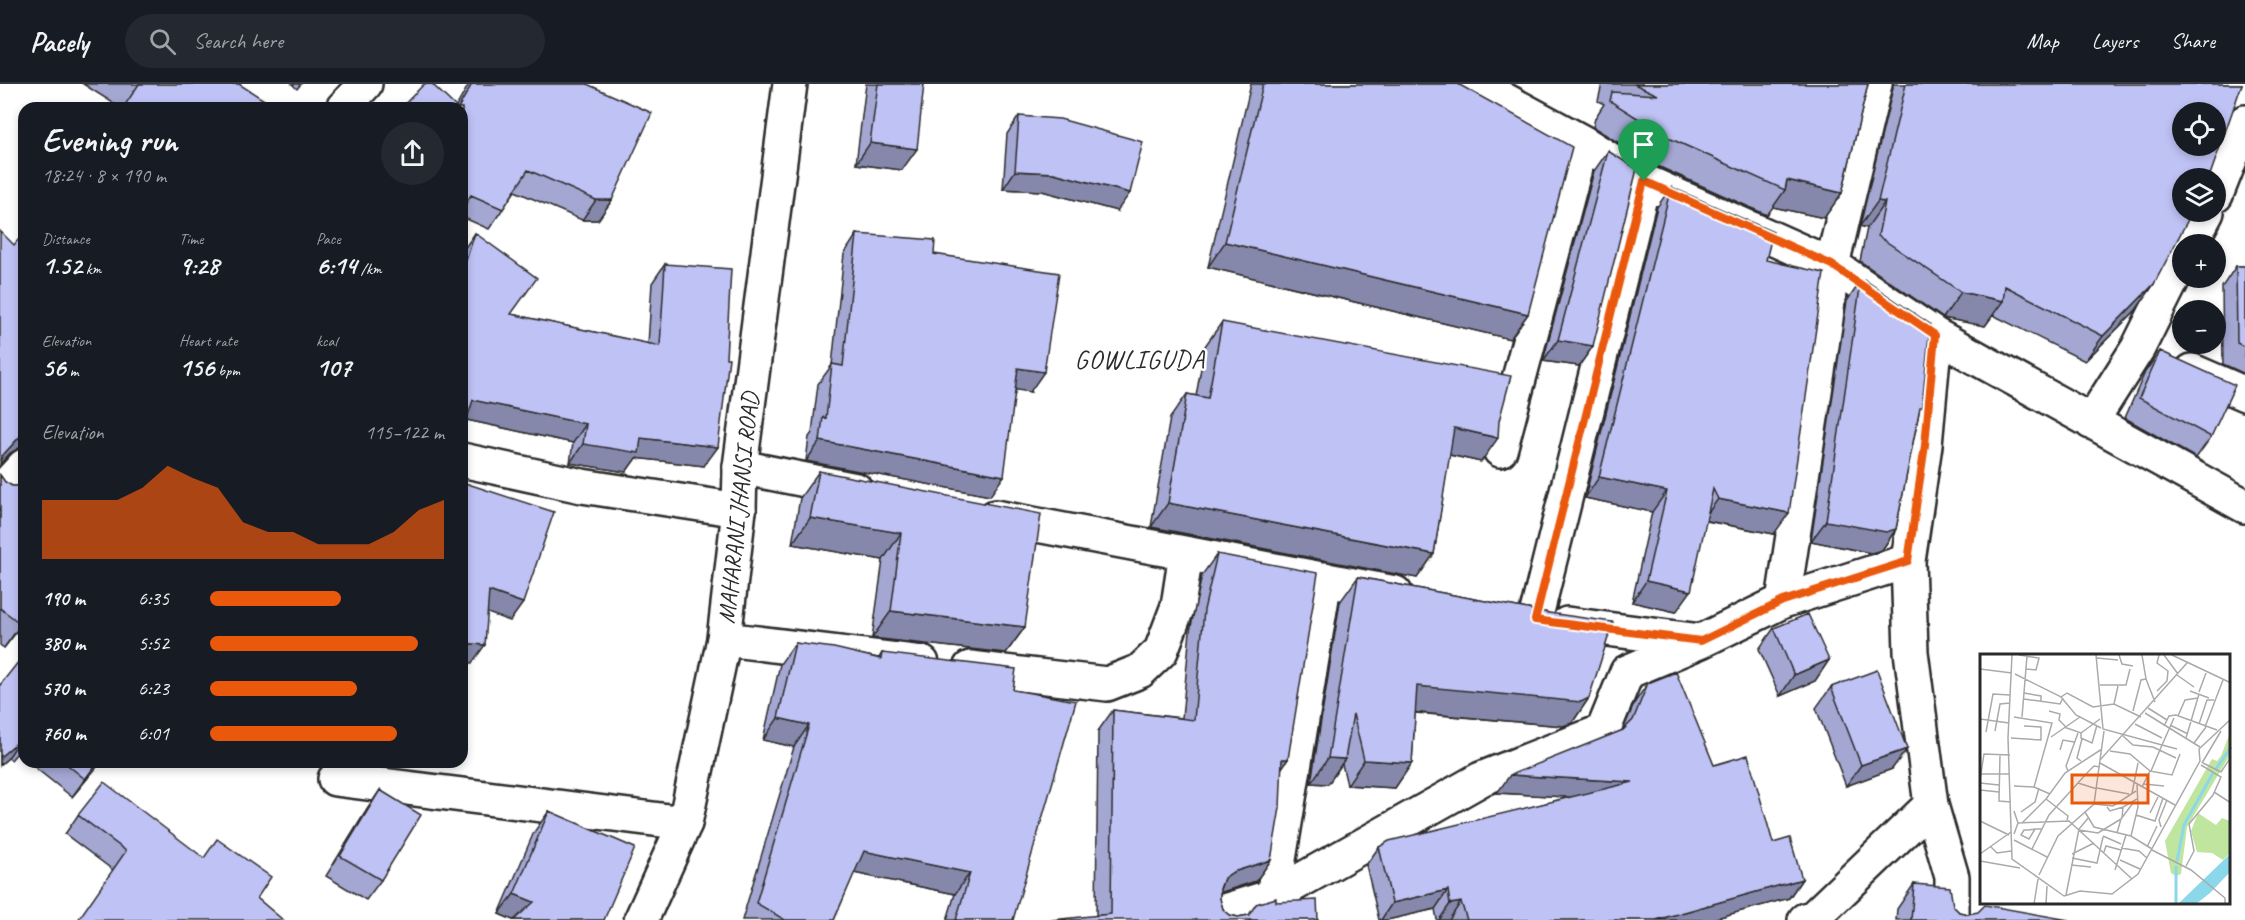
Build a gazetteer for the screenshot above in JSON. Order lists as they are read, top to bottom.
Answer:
{
  "streets": {
    "street": ["MAHARANI JHANSI ROAD"]
  },
  "districts": ["GOWLIGUDA"],
  "page": {
    "header": "Pacely",
    "search": "Search here",
    "nav": ["Map", "Layers", "Share"],
    "map_buttons": ["+", "−"],
    "heading": ["Evening run", "18:24 · 8 × 190 m"],
    "stats": [
      ["Distance", "1.52 km"],
      ["Time", "9:28"],
      ["Pace", "6:14 /km"],
      ["Elevation", "56 m"],
      ["Heart rate", "156 bpm"],
      ["kcal", "107"]
    ],
    "chart": ["Elevation", "115–122 m"],
    "list": [
      {
        "name": "190 m",
        "note": "6:35"
      },
      {
        "name": "380 m",
        "note": "5:52"
      },
      {
        "name": "570 m",
        "note": "6:23"
      },
      {
        "name": "760 m",
        "note": "6:01"
      }
    ]
  }
}
